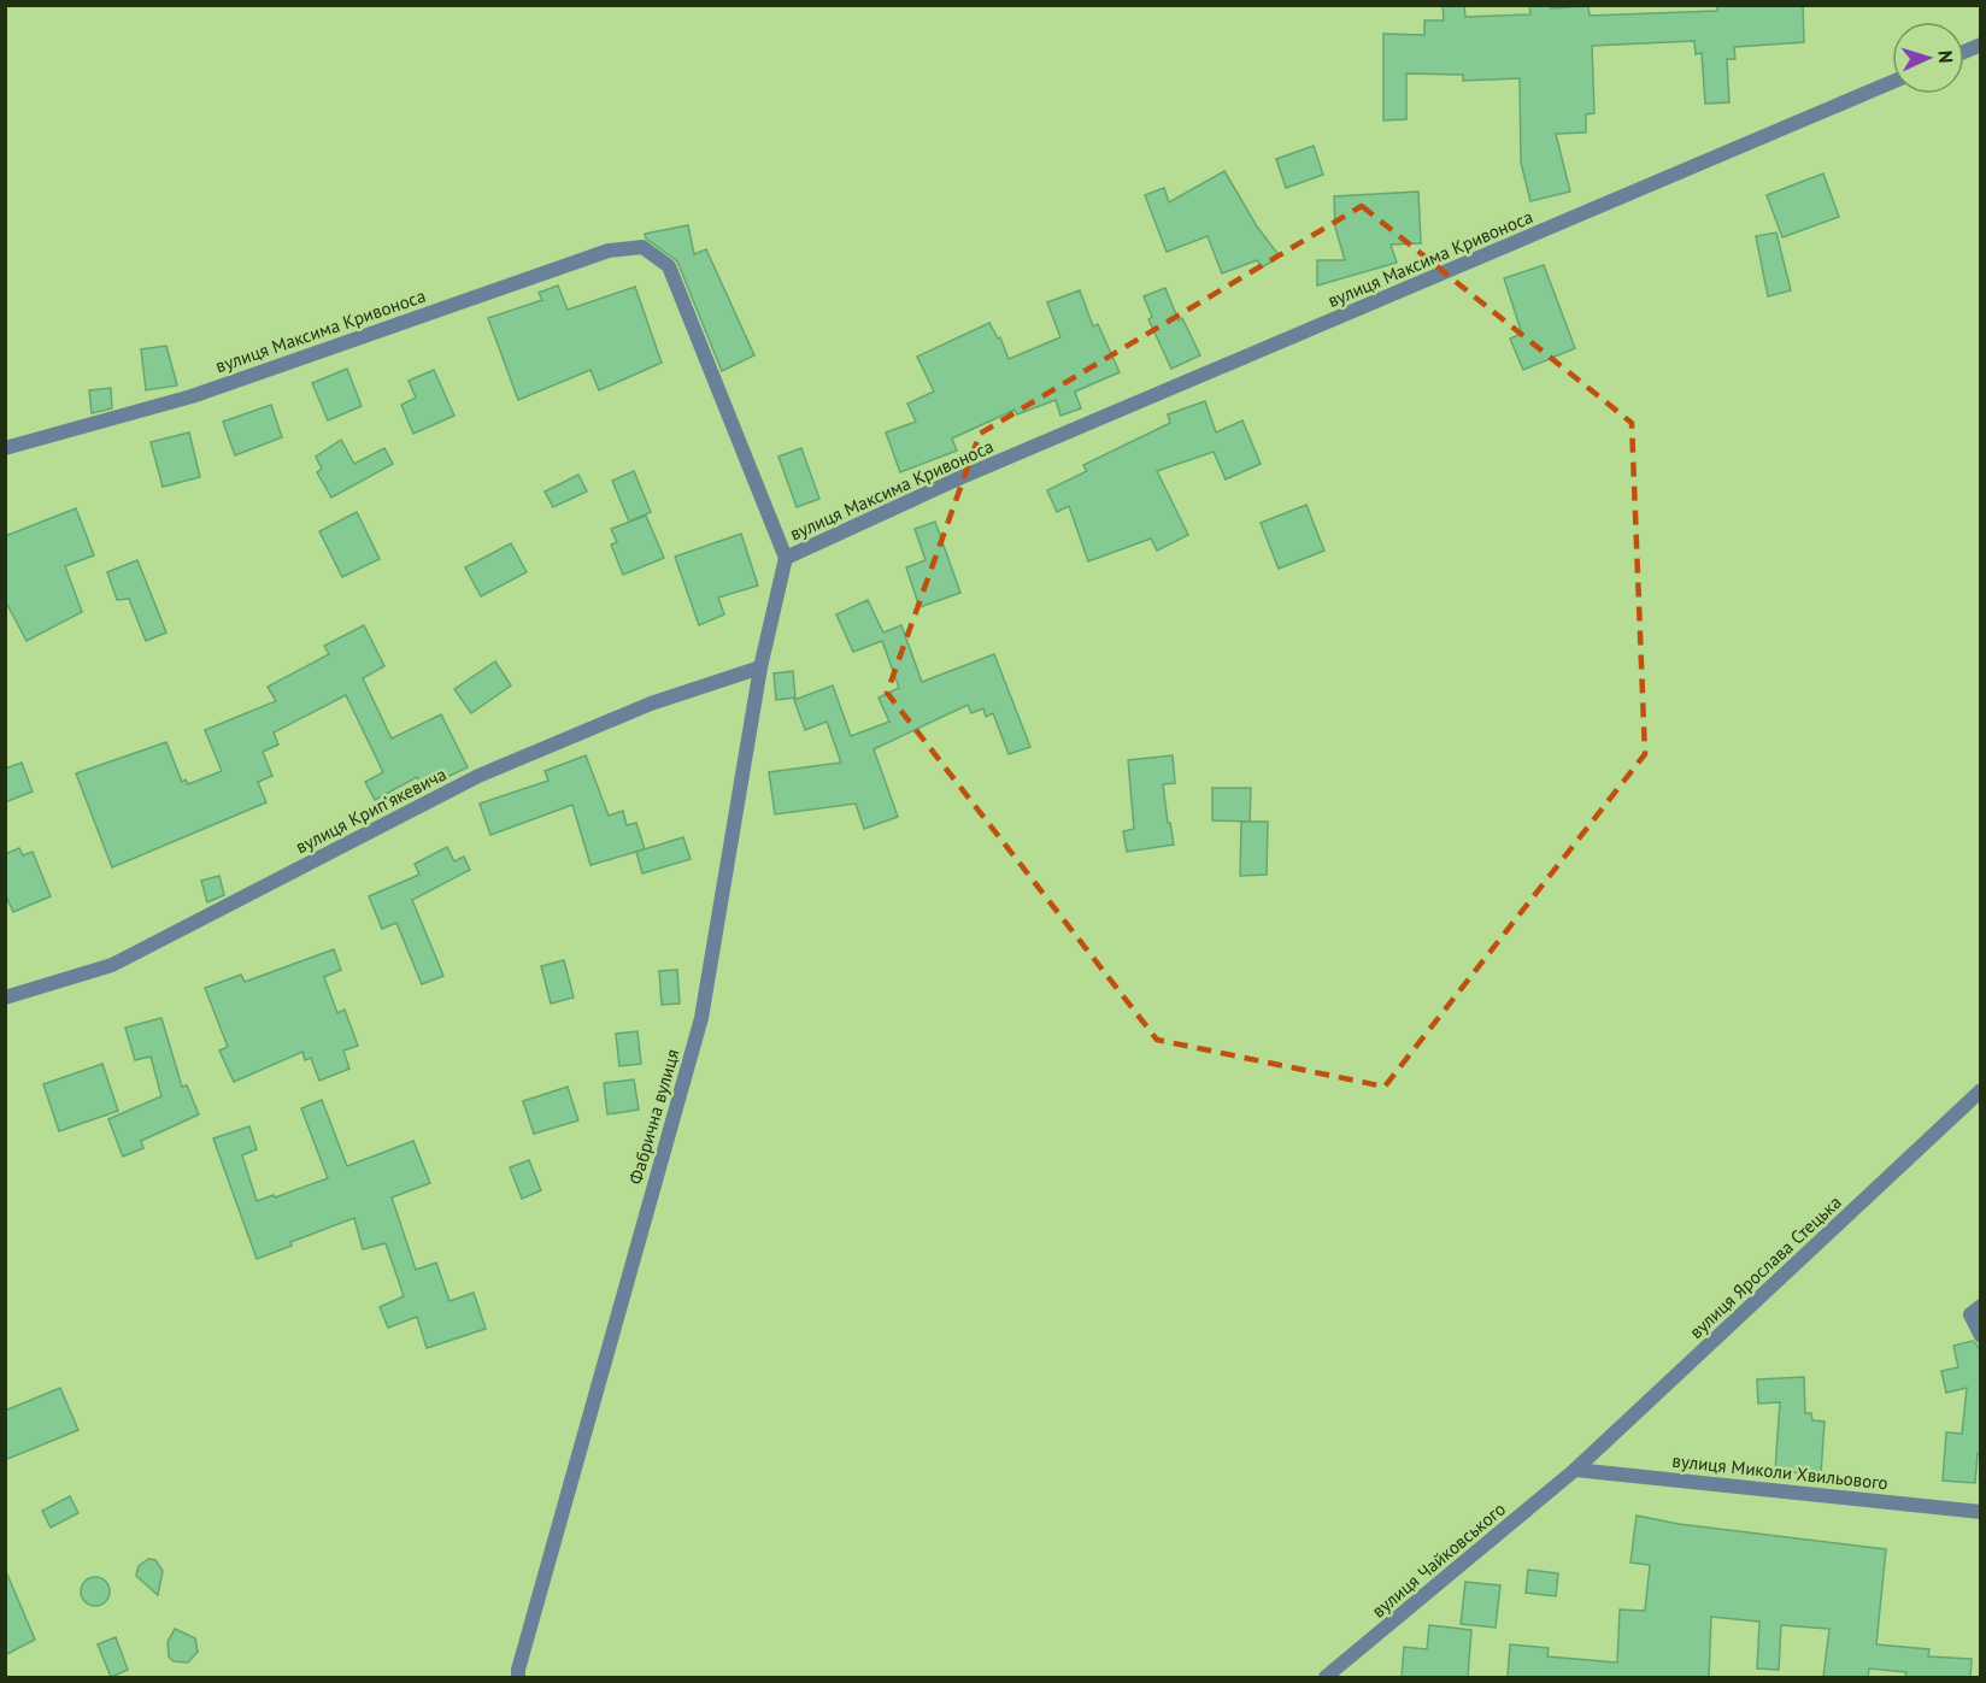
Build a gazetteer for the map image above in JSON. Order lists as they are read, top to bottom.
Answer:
{
  "streets": {
    "street": [
      "вулиця Максима Кривоноса",
      "вулиця Крипʼякевича",
      "Фабрична вулиця",
      "вулиця Ярослава Стецька",
      "вулиця Миколи Хвильового",
      "вулиця Чайковського"
    ]
  },
  "crossings": [
    ["вулиця Максима Кривоноса", "Фабрична вулиця"],
    ["вулиця Крипʼякевича", "Фабрична вулиця"],
    ["вулиця Ярослава Стецька", "вулиця Миколи Хвильового"],
    ["вулиця Ярослава Стецька", "вулиця Чайковського"],
    ["вулиця Миколи Хвильового", "вулиця Чайковського"]
  ],
  "north": "right"
}
